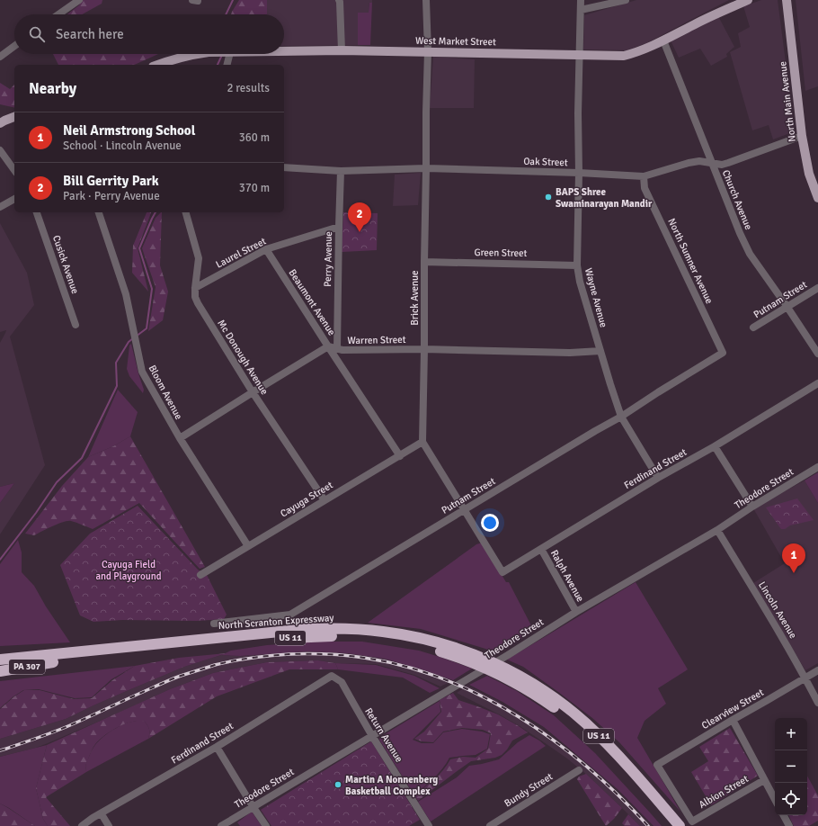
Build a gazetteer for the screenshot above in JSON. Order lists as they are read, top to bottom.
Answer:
{
  "streets": {
    "highway": ["North Scranton Expressway", "US 11", "PA 307"],
    "main road": ["West Market Street", "North Main Avenue"],
    "street": [
      "Oak Street",
      "Church Avenue",
      "Laurel Street",
      "Green Street",
      "Perry Avenue",
      "North Sumner Avenue",
      "Cusick Avenue",
      "Brick Avenue",
      "Wayne Avenue",
      "Putnam Street",
      "Beaumont Avenue",
      "Warren Street",
      "Mc Donough Avenue",
      "Bloom Avenue",
      "Ferdinand Street",
      "Theodore Street",
      "Cayuga Street",
      "Ralph Avenue",
      "Lincoln Avenue",
      "Clearview Street",
      "Return Avenue",
      "Bundy Street",
      "Albion Street"
    ]
  },
  "crossings": [
    ["West Market Street", "Church Avenue"],
    ["West Market Street", "Brick Avenue"],
    ["West Market Street", "Wayne Avenue"],
    ["North Main Avenue", "Oak Street"],
    ["Oak Street", "Church Avenue"],
    ["Oak Street", "Perry Avenue"],
    ["Oak Street", "North Sumner Avenue"],
    ["Oak Street", "Brick Avenue"],
    ["Oak Street", "Wayne Avenue"],
    ["Church Avenue", "Putnam Street"],
    ["Laurel Street", "Perry Avenue"],
    ["Laurel Street", "Beaumont Avenue"],
    ["Laurel Street", "Mc Donough Avenue"],
    ["Green Street", "Brick Avenue"],
    ["Green Street", "Wayne Avenue"],
    ["Perry Avenue", "Warren Street"],
    ["North Sumner Avenue", "Putnam Street"],
    ["Brick Avenue", "Warren Street"],
    ["Brick Avenue", "Cayuga Street"],
    ["Wayne Avenue", "Putnam Street"],
    ["Wayne Avenue", "Warren Street"],
    ["Wayne Avenue", "Ferdinand Street"],
    ["Putnam Street", "Ferdinand Street"],
    ["Beaumont Avenue", "Warren Street"],
    ["Beaumont Avenue", "Cayuga Street"],
    ["Mc Donough Avenue", "Cayuga Street"],
    ["Bloom Avenue", "Cayuga Street"],
    ["Ferdinand Street", "Ralph Avenue"],
    ["Ferdinand Street", "Return Avenue"],
    ["Theodore Street", "Ralph Avenue"],
    ["Theodore Street", "Lincoln Avenue"],
    ["Theodore Street", "Return Avenue"],
    ["Lincoln Avenue", "Clearview Street"],
    ["North Scranton Expressway", "PA 307"],
    ["Clearview Street", "Albion Street"]
  ],
  "parks": ["Cayuga Field and Playground"],
  "places": ["BAPS Shree Swaminarayan Mandir", "Martin A Nonnenberg Basketball Complex"],
  "page": {
    "search": "Search here",
    "heading": ["Nearby", "2 results"],
    "list": [
      {
        "mark": "1",
        "name": "Neil Armstrong School",
        "note": "School · Lincoln Avenue",
        "value": "360 m"
      },
      {
        "mark": "2",
        "name": "Bill Gerrity Park",
        "note": "Park · Perry Avenue",
        "value": "370 m"
      }
    ],
    "pins": ["2", "1"],
    "map_buttons": ["+", "−"]
  }
}
